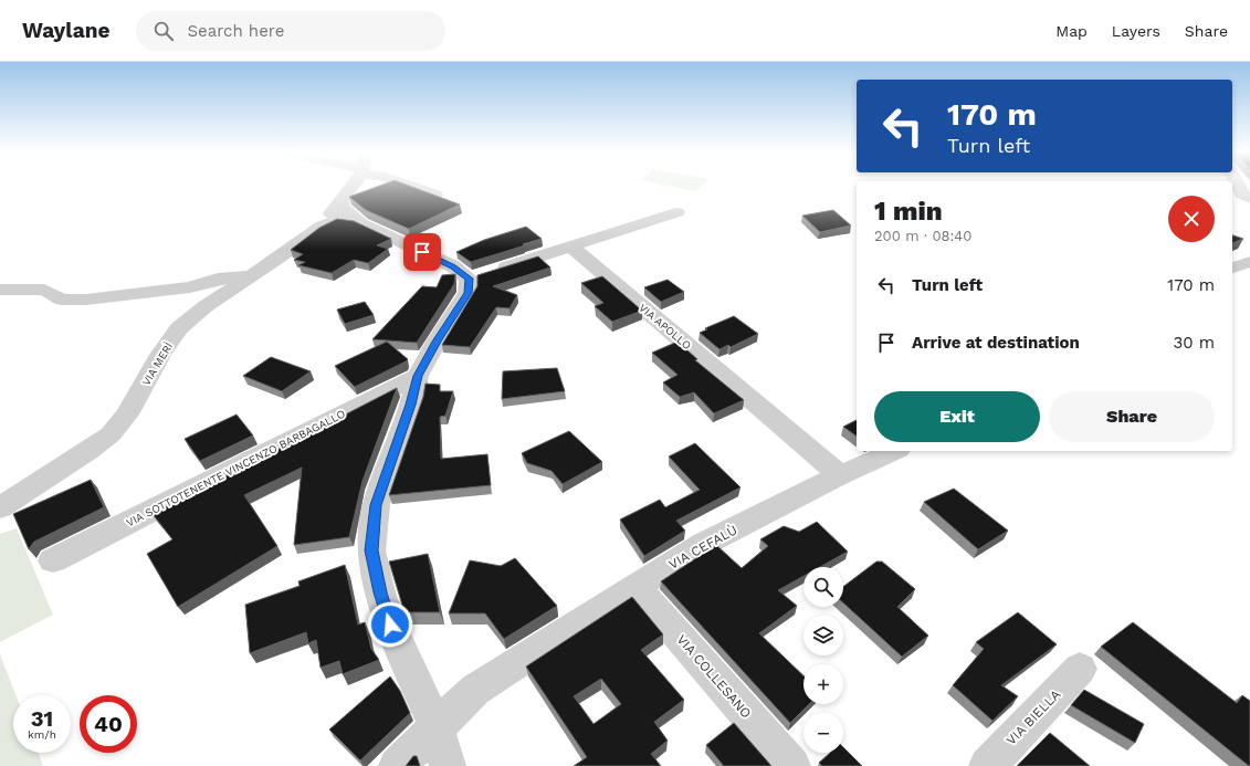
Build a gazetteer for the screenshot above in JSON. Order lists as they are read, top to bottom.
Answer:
{
  "streets": {
    "street": [
      "VIA APOLLO",
      "VIA MERÌ",
      "VIA SOTTOTENENTE VINCENZO BARBAGALLO",
      "VIA CEFALÙ",
      "VIA COLLESANO",
      "VIA BIELLA"
    ]
  },
  "crossings": [
    ["VIA APOLLO", "VIA CEFALÙ"],
    ["VIA CEFALÙ", "VIA COLLESANO"]
  ],
  "page": {
    "header": "Waylane",
    "search": "Search here",
    "nav": ["Map", "Layers", "Share"],
    "turn": ["170 m", "Turn left"],
    "heading": ["1 min", "200 m · 08:40"],
    "list": [
      {
        "name": "Turn left",
        "value": "170 m"
      },
      {
        "name": "Arrive at destination",
        "value": "30 m"
      }
    ],
    "buttons": ["Exit", "Share"],
    "map_buttons": ["+", "−"],
    "speed": "31 km/h",
    "limit": "40"
  }
}
